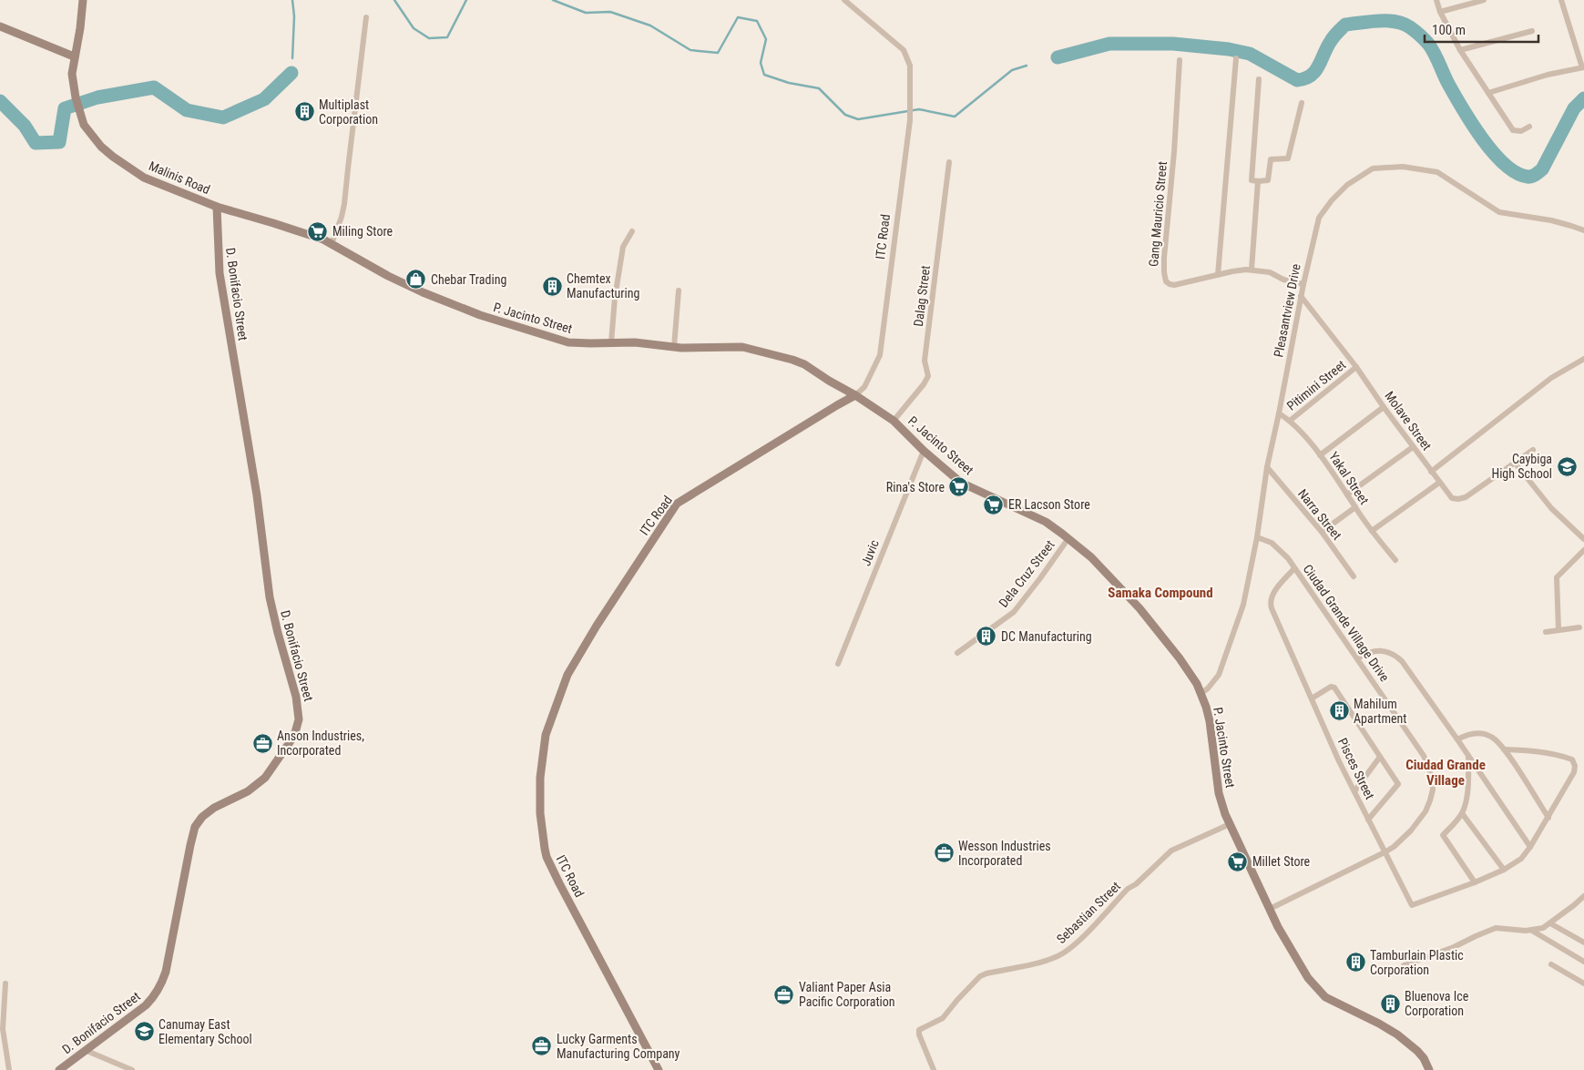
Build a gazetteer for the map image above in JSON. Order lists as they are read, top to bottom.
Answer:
{
  "streets": {
    "street": [
      "Malinis Road",
      "Gang Mauricio Street",
      "ITC Road",
      "D. Bonifacio Street",
      "Dalag Street",
      "Pleasantview Drive",
      "P. Jacinto Street",
      "Pitimini Street",
      "Molave Street",
      "Yakal Street",
      "Narra Street",
      "Juvic",
      "Dela Cruz Street",
      "Ciudad Grande Village Drive",
      "Pisces Street",
      "Sebastian Street"
    ]
  },
  "crossings": [
    ["Malinis Road", "D. Bonifacio Street"],
    ["Malinis Road", "P. Jacinto Street"],
    ["Gang Mauricio Street", "Pleasantview Drive"],
    ["ITC Road", "P. Jacinto Street"],
    ["D. Bonifacio Street", "P. Jacinto Street"],
    ["Dalag Street", "P. Jacinto Street"],
    ["Pleasantview Drive", "P. Jacinto Street"],
    ["Pleasantview Drive", "Molave Street"],
    ["Pleasantview Drive", "Yakal Street"],
    ["Pleasantview Drive", "Narra Street"],
    ["Pleasantview Drive", "Ciudad Grande Village Drive"],
    ["P. Jacinto Street", "Juvic"],
    ["P. Jacinto Street", "Dela Cruz Street"],
    ["P. Jacinto Street", "Ciudad Grande Village Drive"],
    ["P. Jacinto Street", "Sebastian Street"],
    ["Pitimini Street", "Molave Street"],
    ["Pitimini Street", "Yakal Street"],
    ["Ciudad Grande Village Drive", "Pisces Street"]
  ],
  "districts": ["Samaka Compound", "Ciudad Grande Village"],
  "places": {
    "building": [
      "Multiplast Corporation",
      "Chemtex Manufacturing",
      "DC Manufacturing",
      "Mahilum Apartment",
      "Tamburlain Plastic Corporation",
      "Bluenova Ice Corporation"
    ],
    "supermarket": [
      "Miling Store",
      "Rina's Store",
      "ER Lacson Store",
      "Millet Store"
    ],
    "shop": ["Chebar Trading"],
    "school or university": ["Caybiga High School", "Canumay East Elementary School"],
    "office": [
      "Anson Industries, Incorporated",
      "Wesson Industries Incorporated",
      "Valiant Paper Asia Pacific Corporation",
      "Lucky Garments Manufacturing Company"
    ]
  },
  "scale_bar": "100 m"
}
